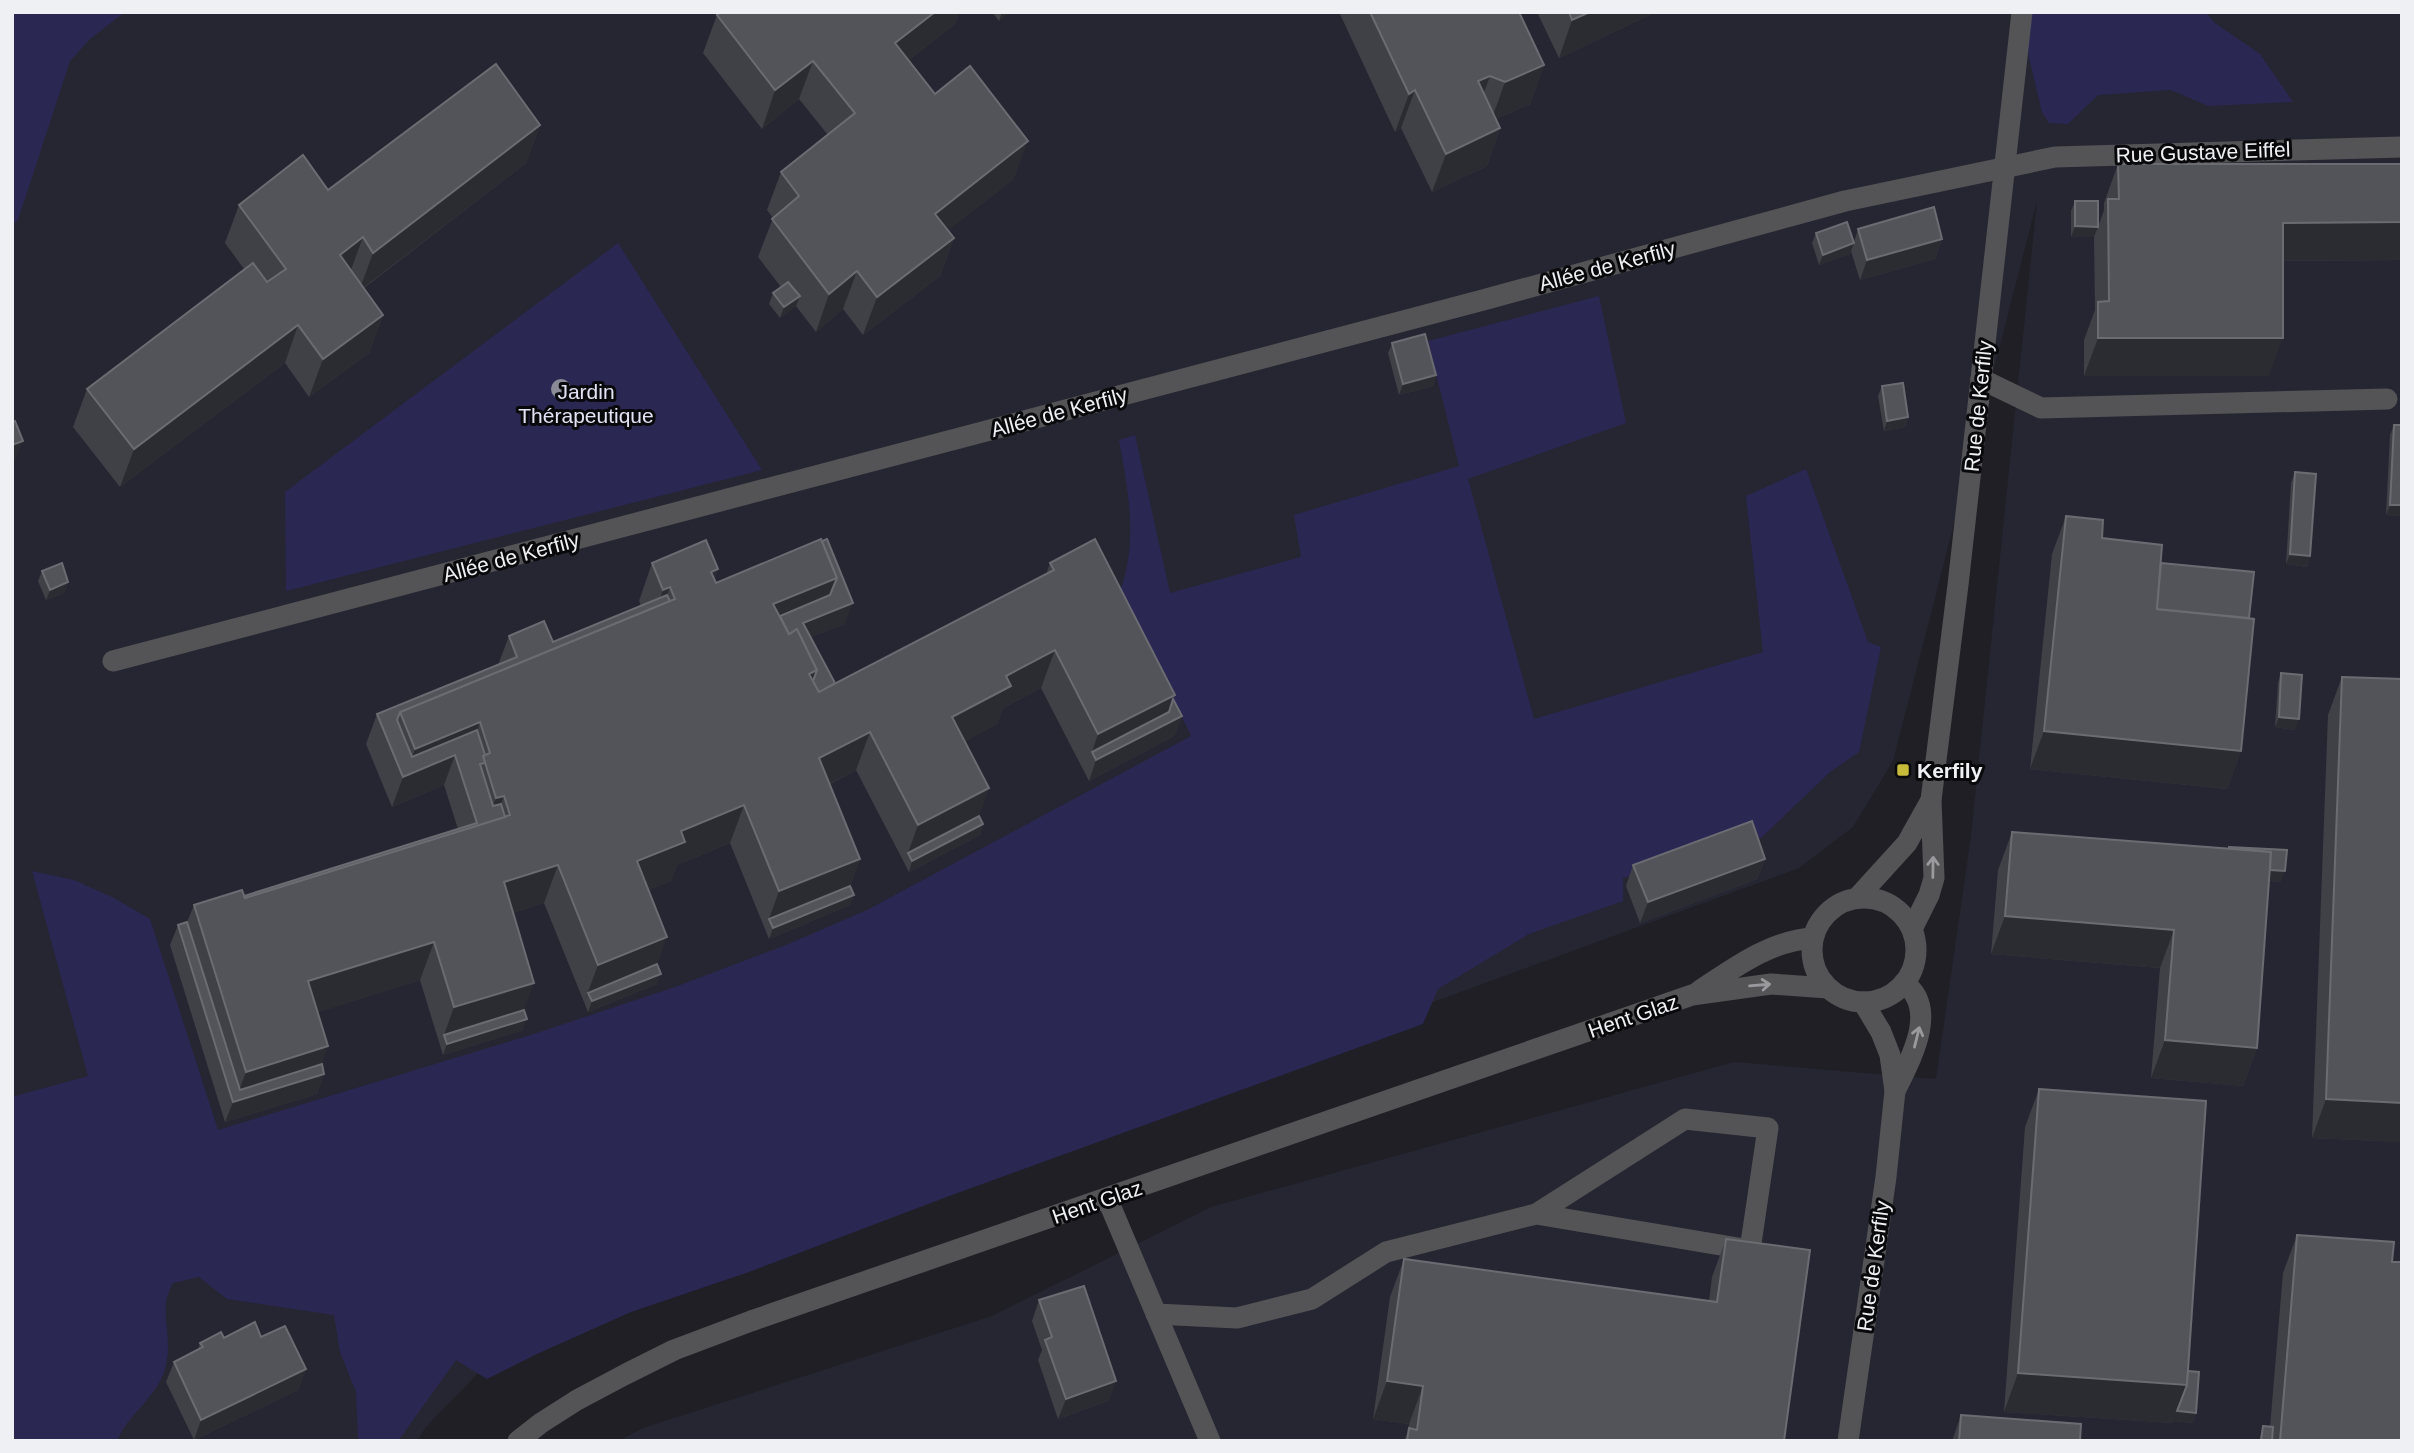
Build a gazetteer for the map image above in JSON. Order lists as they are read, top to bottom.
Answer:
{
  "streets": {
    "street": [
      "Rue Gustave Eiffel",
      "Allée de Kerfily",
      "Rue de Kerfily",
      "Hent Glaz"
    ]
  },
  "crossings": [
    ["Rue Gustave Eiffel", "Allée de Kerfily"],
    ["Rue Gustave Eiffel", "Rue de Kerfily"],
    ["Allée de Kerfily", "Rue de Kerfily"],
    ["Rue de Kerfily", "Hent Glaz"]
  ],
  "parks": ["Jardin Thérapeutique"],
  "places": {
    "transit": ["Kerfily"]
  }
}
